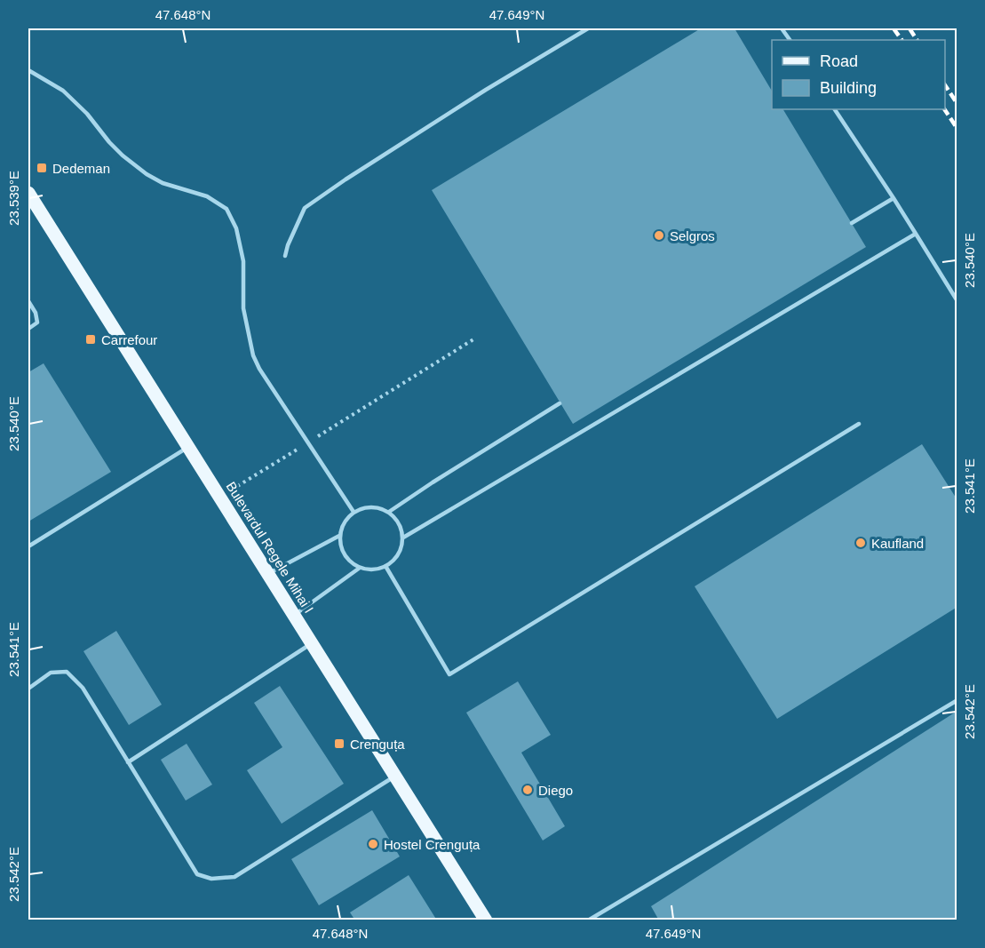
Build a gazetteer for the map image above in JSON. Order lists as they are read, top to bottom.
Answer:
{
  "streets": {
    "main road": ["Bulevardul Regele Mihai I"]
  },
  "places": {
    "transit": ["Dedeman", "Carrefour", "Crenguța"],
    "other": [
      "Selgros",
      "Kaufland",
      "Diego",
      "Hostel Crenguța"
    ]
  },
  "legend": ["Road", "Building"],
  "coordinates": [
    "47.648°N",
    "47.649°N",
    "23.539°E",
    "23.540°E",
    "23.541°E",
    "23.542°E"
  ]
}
